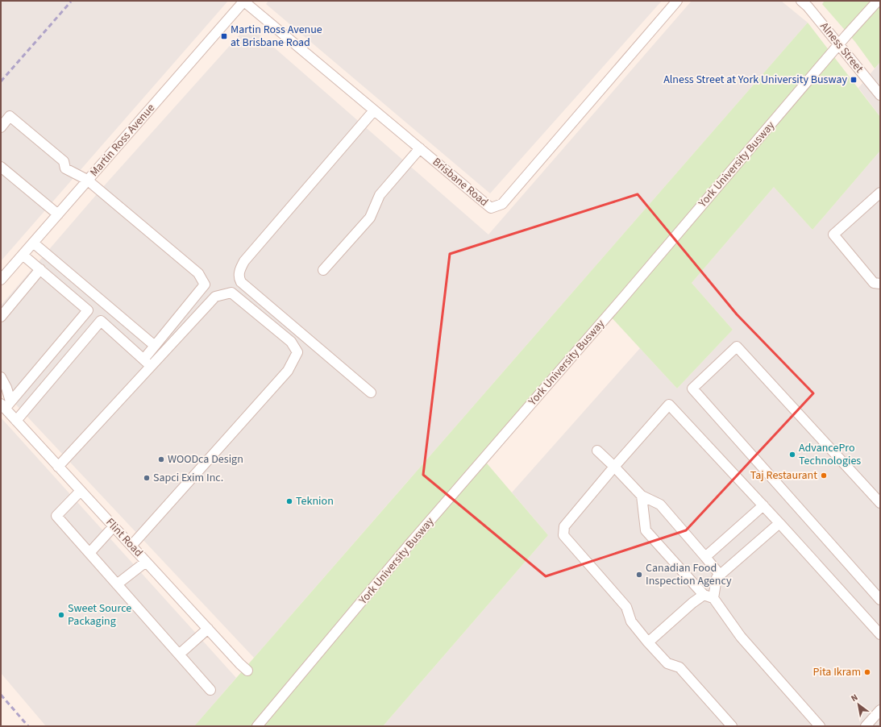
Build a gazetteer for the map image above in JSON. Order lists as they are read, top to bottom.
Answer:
{
  "streets": {
    "street": [
      "Alness Street",
      "Martin Ross Avenue",
      "York University Busway",
      "Brisbane Road",
      "Flint Road"
    ]
  },
  "crossings": [
    ["Alness Street", "York University Busway"],
    ["Martin Ross Avenue", "Brisbane Road"]
  ],
  "places": {
    "transit": ["Martin Ross Avenue at Brisbane Road", "Alness Street at York University Busway"],
    "other": [
      "AdvancePro Technologies",
      "WOODca Design",
      "Taj Restaurant",
      "Sapci Exim Inc.",
      "Teknion",
      "Canadian Food Inspection Agency",
      "Sweet Source Packaging",
      "Pita Ikram"
    ]
  },
  "north": "top left"
}
